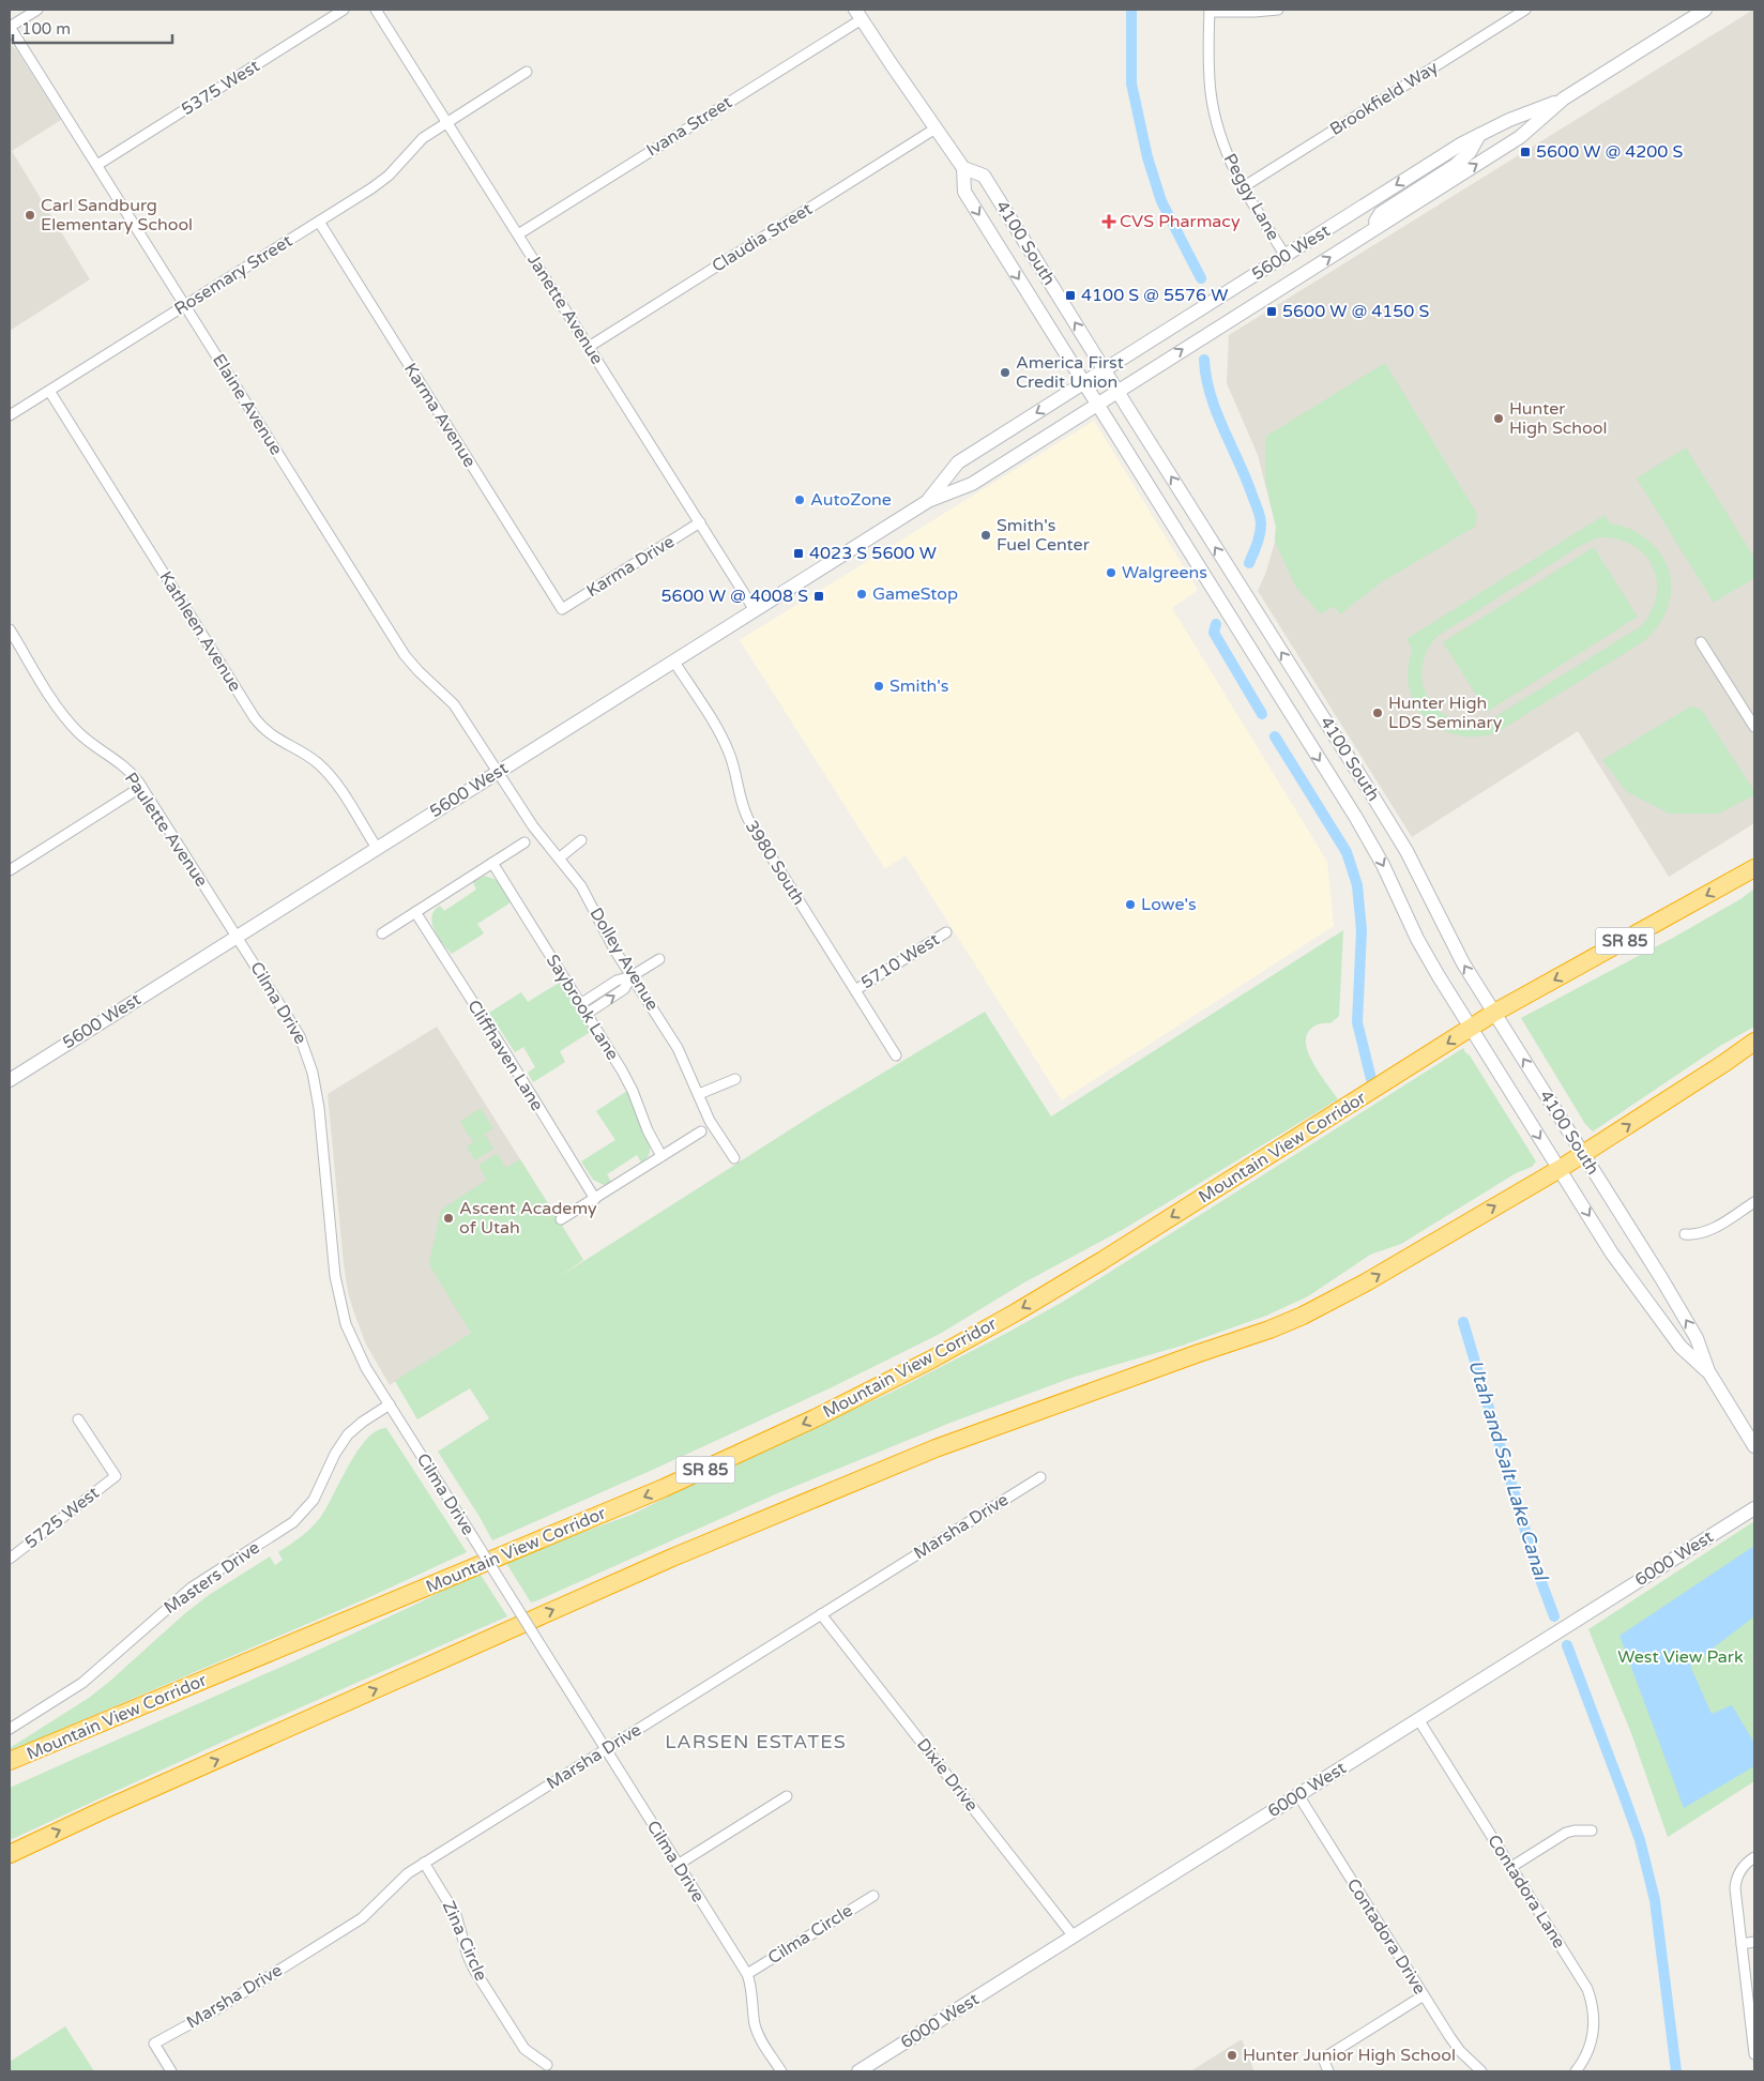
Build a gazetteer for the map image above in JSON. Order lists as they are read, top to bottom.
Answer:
{
  "streets": {
    "highway": ["SR 85", "Mountain View Corridor"],
    "main road": ["4100 South", "5600 West", "6000 West"],
    "street": [
      "5375 West",
      "Brookfield Way",
      "Ivana Street",
      "Peggy Lane",
      "Claudia Street",
      "Rosemary Street",
      "Janette Avenue",
      "Elaine Avenue",
      "Karma Avenue",
      "Karma Drive",
      "Kathleen Avenue",
      "Paulette Avenue",
      "3980 South",
      "Dolley Avenue",
      "5710 West",
      "Cilma Drive",
      "Saybrook Lane",
      "Cliffhaven Lane",
      "5725 West",
      "Marsha Drive",
      "Masters Drive",
      "Dixie Drive",
      "Contadora Lane",
      "Cilma Circle",
      "Contadora Drive",
      "Zina Circle"
    ]
  },
  "crossings": [
    ["5375 West", "Elaine Avenue"],
    ["Brookfield Way", "Peggy Lane"],
    ["Ivana Street", "4100 South"],
    ["Ivana Street", "Janette Avenue"],
    ["Peggy Lane", "5600 West"],
    ["Claudia Street", "4100 South"],
    ["Claudia Street", "Janette Avenue"],
    ["4100 South", "5600 West"],
    ["4100 South", "Mountain View Corridor"],
    ["5600 West", "Janette Avenue"],
    ["5600 West", "Elaine Avenue"],
    ["5600 West", "Kathleen Avenue"],
    ["5600 West", "Paulette Avenue"],
    ["5600 West", "3980 South"],
    ["5600 West", "Dolley Avenue"],
    ["5600 West", "Cilma Drive"],
    ["Rosemary Street", "Janette Avenue"],
    ["Rosemary Street", "Elaine Avenue"],
    ["Rosemary Street", "Karma Avenue"],
    ["Rosemary Street", "Kathleen Avenue"],
    ["Janette Avenue", "Karma Drive"],
    ["Elaine Avenue", "Dolley Avenue"],
    ["Karma Avenue", "Karma Drive"],
    ["Paulette Avenue", "Cilma Drive"],
    ["3980 South", "5710 West"],
    ["Cilma Drive", "Marsha Drive"],
    ["Cilma Drive", "Masters Drive"],
    ["Cilma Drive", "Cilma Circle"],
    ["Marsha Drive", "Dixie Drive"],
    ["Marsha Drive", "Zina Circle"],
    ["6000 West", "Dixie Drive"],
    ["6000 West", "Contadora Lane"],
    ["6000 West", "Contadora Drive"]
  ],
  "districts": ["LARSEN ESTATES"],
  "water": ["Utah and Salt Lake Canal"],
  "parks": ["West View Park"],
  "places": {
    "transit": [
      "5600 W @ 4200 S",
      "4100 S @ 5576 W",
      "5600 W @ 4150 S",
      "4023 S 5600 W",
      "5600 W @ 4008 S"
    ],
    "other": [
      "Carl Sandburg Elementary School",
      "America First Credit Union",
      "Hunter High School",
      "AutoZone",
      "Smith's Fuel Center",
      "Walgreens",
      "GameStop",
      "Smith's",
      "Hunter High LDS Seminary",
      "Lowe's",
      "Ascent Academy of Utah",
      "Hunter Junior High School"
    ],
    "health": ["CVS Pharmacy"]
  },
  "scale_bar": "100 m"
}
